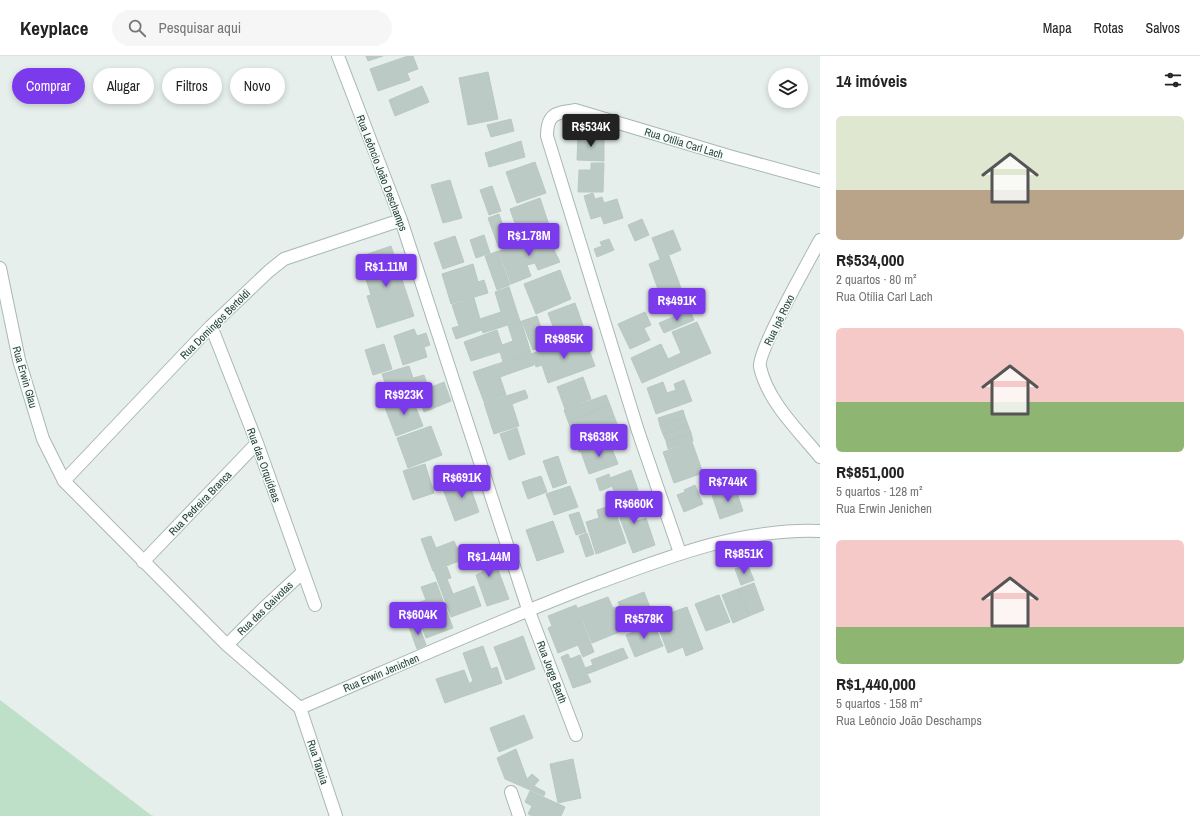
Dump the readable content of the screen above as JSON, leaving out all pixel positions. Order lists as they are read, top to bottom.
{
  "streets": {
    "street": [
      "Rua Otília Carl Lach",
      "Rua Leôncio João Deschamps",
      "Rua Ipê Roxo",
      "Rua Domingos Bertoldi",
      "Rua Erwin Glau",
      "Rua das Orquídeas",
      "Rua Pedreira Branca",
      "Rua das Gaivotas",
      "Rua Jorge Barth",
      "Rua Erwin Jenichen",
      "Rua Tapuia"
    ]
  },
  "crossings": [
    ["Rua Otília Carl Lach", "Rua Erwin Jenichen"],
    ["Rua Leôncio João Deschamps", "Rua Domingos Bertoldi"],
    ["Rua Leôncio João Deschamps", "Rua Jorge Barth"],
    ["Rua Leôncio João Deschamps", "Rua Erwin Jenichen"],
    ["Rua Domingos Bertoldi", "Rua Erwin Glau"],
    ["Rua Domingos Bertoldi", "Rua das Orquídeas"],
    ["Rua das Orquídeas", "Rua Pedreira Branca"],
    ["Rua das Orquídeas", "Rua das Gaivotas"],
    ["Rua Jorge Barth", "Rua Erwin Jenichen"],
    ["Rua Erwin Jenichen", "Rua Tapuia"]
  ],
  "page": {
    "header": "Keyplace",
    "search": "Pesquisar aqui",
    "nav": ["Mapa", "Rotas", "Salvos"],
    "heading": "14 imóveis",
    "chip": [
      "Comprar",
      "Alugar",
      "Filtros",
      "Novo"
    ],
    "list": [
      {
        "name": "R$534,000",
        "note": "2 quartos · 80 m² · Rua Otília Carl Lach"
      },
      {
        "name": "R$851,000",
        "note": "5 quartos · 128 m² · Rua Erwin Jenichen"
      },
      {
        "name": "R$1,440,000",
        "note": "5 quartos · 158 m² · Rua Leôncio João Deschamps"
      }
    ],
    "price": [
      "R$534K",
      "R$1.78M",
      "R$1.11M",
      "R$491K",
      "R$985K",
      "R$923K",
      "R$638K",
      "R$691K",
      "R$744K",
      "R$660K",
      "R$851K",
      "R$1.44M",
      "R$604K",
      "R$578K"
    ]
  }
}
